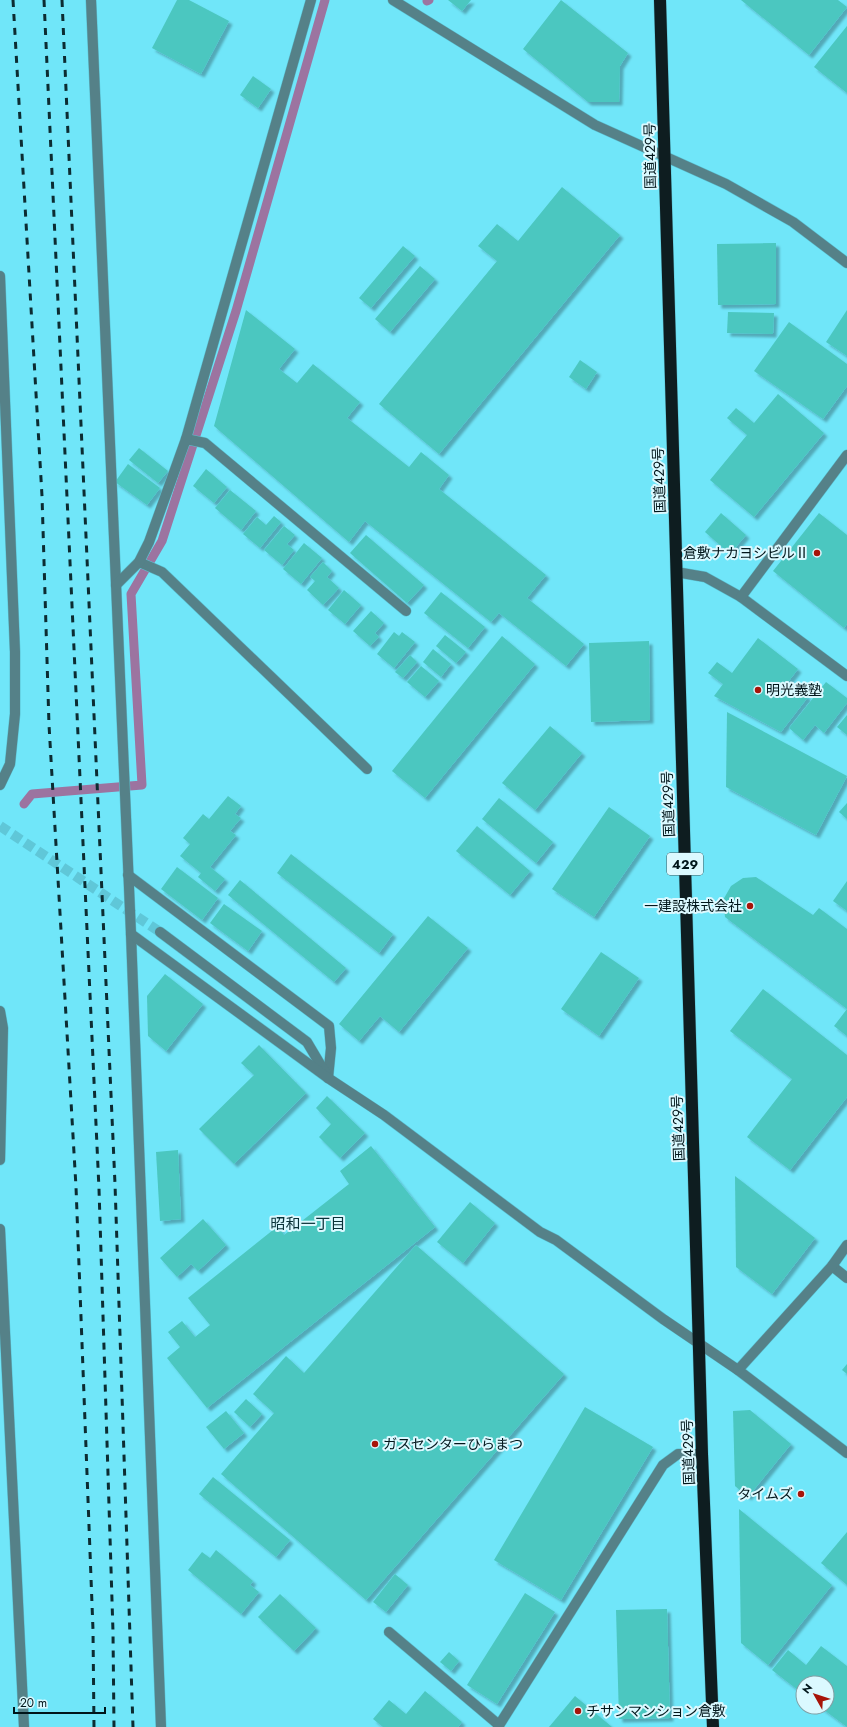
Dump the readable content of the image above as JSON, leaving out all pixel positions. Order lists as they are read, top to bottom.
{
  "streets": {
    "highway": ["国道429号", "429"]
  },
  "districts": ["昭和一丁目"],
  "places": [
    "倉敷ナカヨシビルⅡ",
    "明光義塾",
    "一建設株式会社",
    "ガスセンターひらまつ",
    "タイムズ",
    "チサンマンション倉敷"
  ],
  "scale_bar": "20 m",
  "north": "top left"
}
